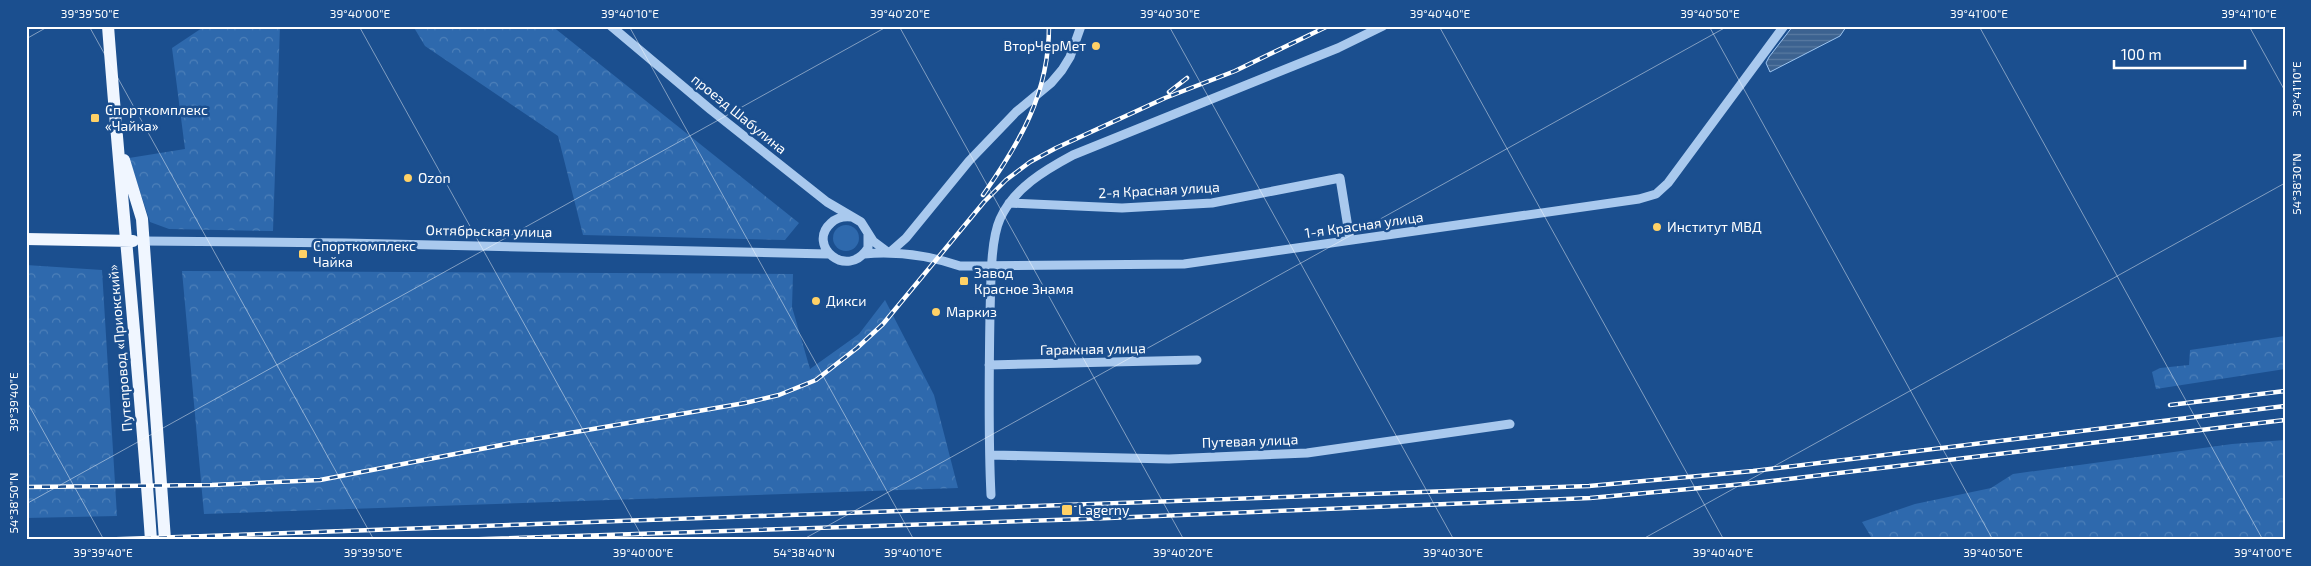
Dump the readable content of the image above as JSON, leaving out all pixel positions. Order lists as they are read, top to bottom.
{
  "streets": {
    "main road": ["Октябрьская улица", "Путепровод «Приокский»"],
    "street": [
      "проезд Шабулина",
      "2-я Красная улица",
      "1-я Красная улица",
      "Гаражная улица",
      "Путевая улица"
    ]
  },
  "crossings": [
    ["проезд Шабулина", "1-я Красная улица"],
    ["проезд Шабулина", "Октябрьская улица"],
    ["2-я Красная улица", "1-я Красная улица"],
    ["1-я Красная улица", "Октябрьская улица"],
    ["Октябрьская улица", "Путепровод «Приокский»"]
  ],
  "places": {
    "other": [
      "ВторЧерМет",
      "Ozon",
      "Институт МВД",
      "Дикси",
      "Маркиз"
    ],
    "transit": [
      "Спорткомплекс «Чайка»",
      "Спорткомплекс Чайка",
      "Завод Красное Знамя",
      "Lagerny"
    ]
  },
  "scale_bar": "100 m",
  "coordinates": [
    "39°39'50\"E",
    "39°40'00\"E",
    "39°40'10\"E",
    "39°40'20\"E",
    "39°40'30\"E",
    "39°40'40\"E",
    "39°40'50\"E",
    "39°41'00\"E",
    "39°41'10\"E",
    "54°38'30\"N",
    "39°39'40\"E",
    "54°38'50\"N",
    "54°38'40\"N"
  ]
}
